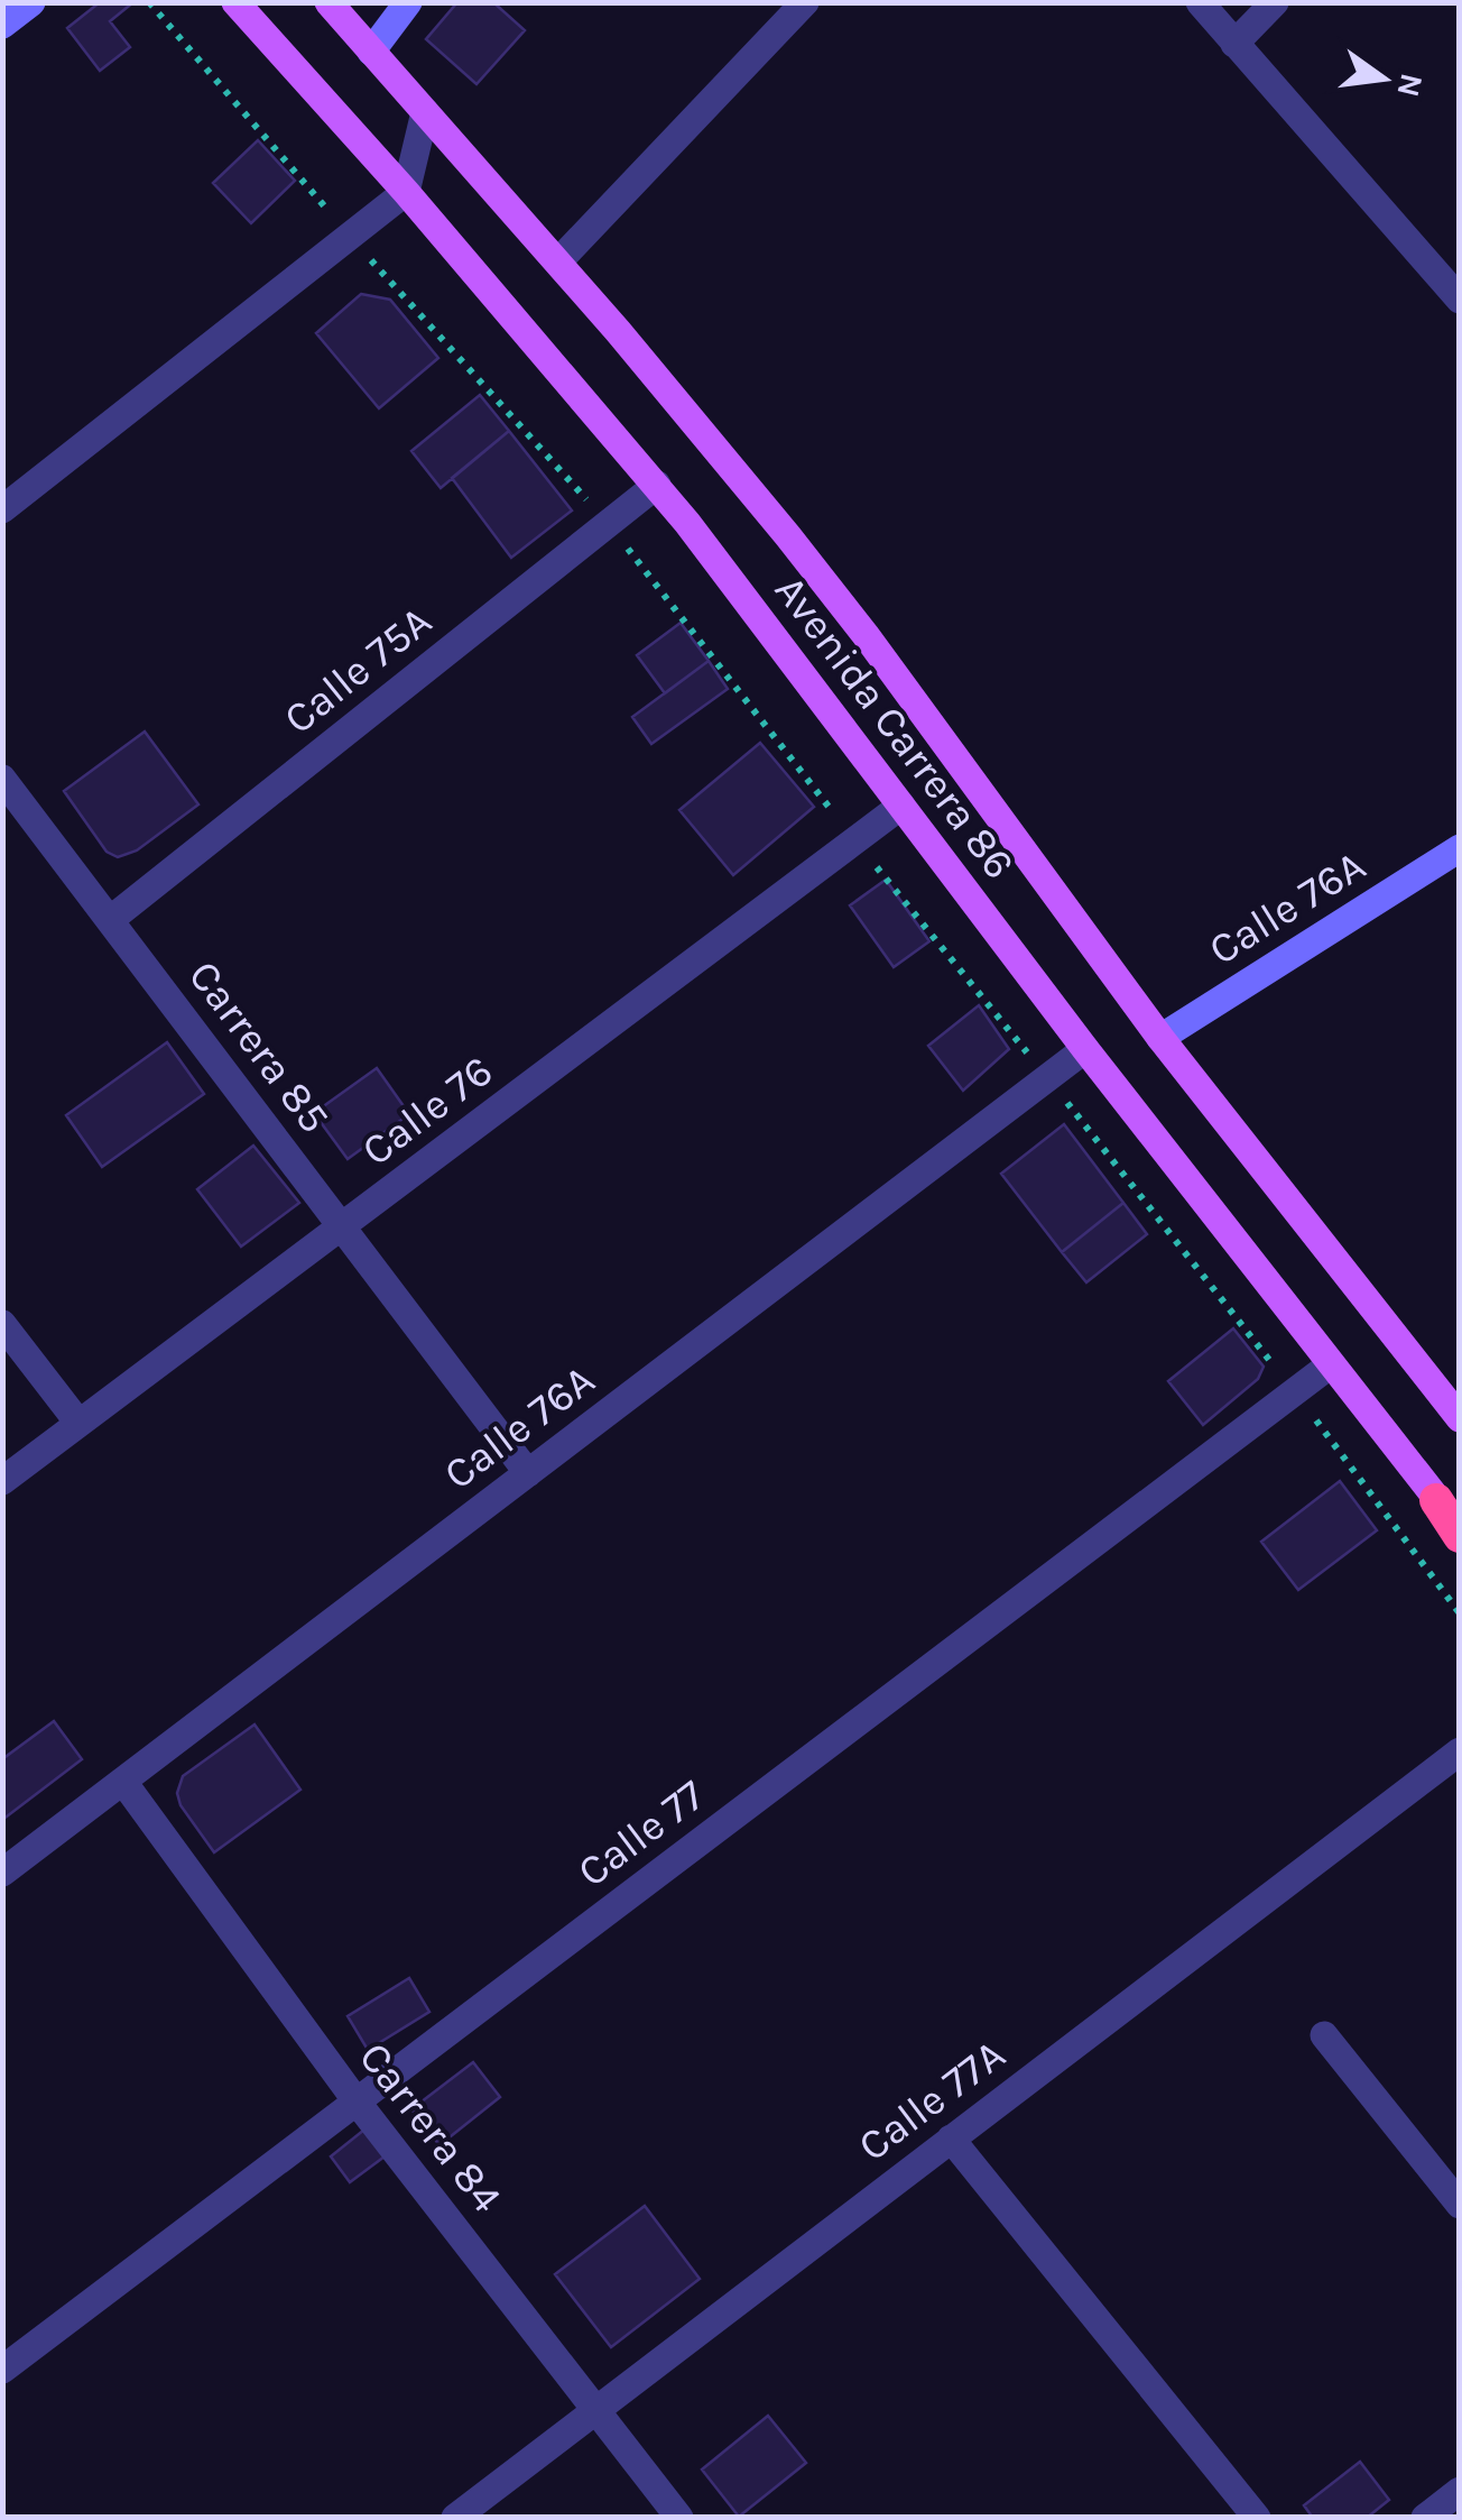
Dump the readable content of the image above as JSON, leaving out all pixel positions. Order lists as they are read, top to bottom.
{
  "streets": {
    "main road": ["Avenida Carrera 86"],
    "street": [
      "Calle 75A",
      "Calle 76A",
      "Carrera 85",
      "Calle 76",
      "Calle 77",
      "Calle 77A",
      "Carrera 84"
    ]
  },
  "crossings": [
    ["Calle 75A", "Avenida Carrera 86"],
    ["Calle 75A", "Carrera 85"],
    ["Avenida Carrera 86", "Calle 76A"],
    ["Avenida Carrera 86", "Calle 76"],
    ["Avenida Carrera 86", "Calle 77"],
    ["Calle 76A", "Carrera 85"],
    ["Calle 76A", "Carrera 84"],
    ["Carrera 85", "Calle 76"],
    ["Calle 77", "Carrera 84"],
    ["Calle 77A", "Carrera 84"]
  ],
  "north": "right"
}
